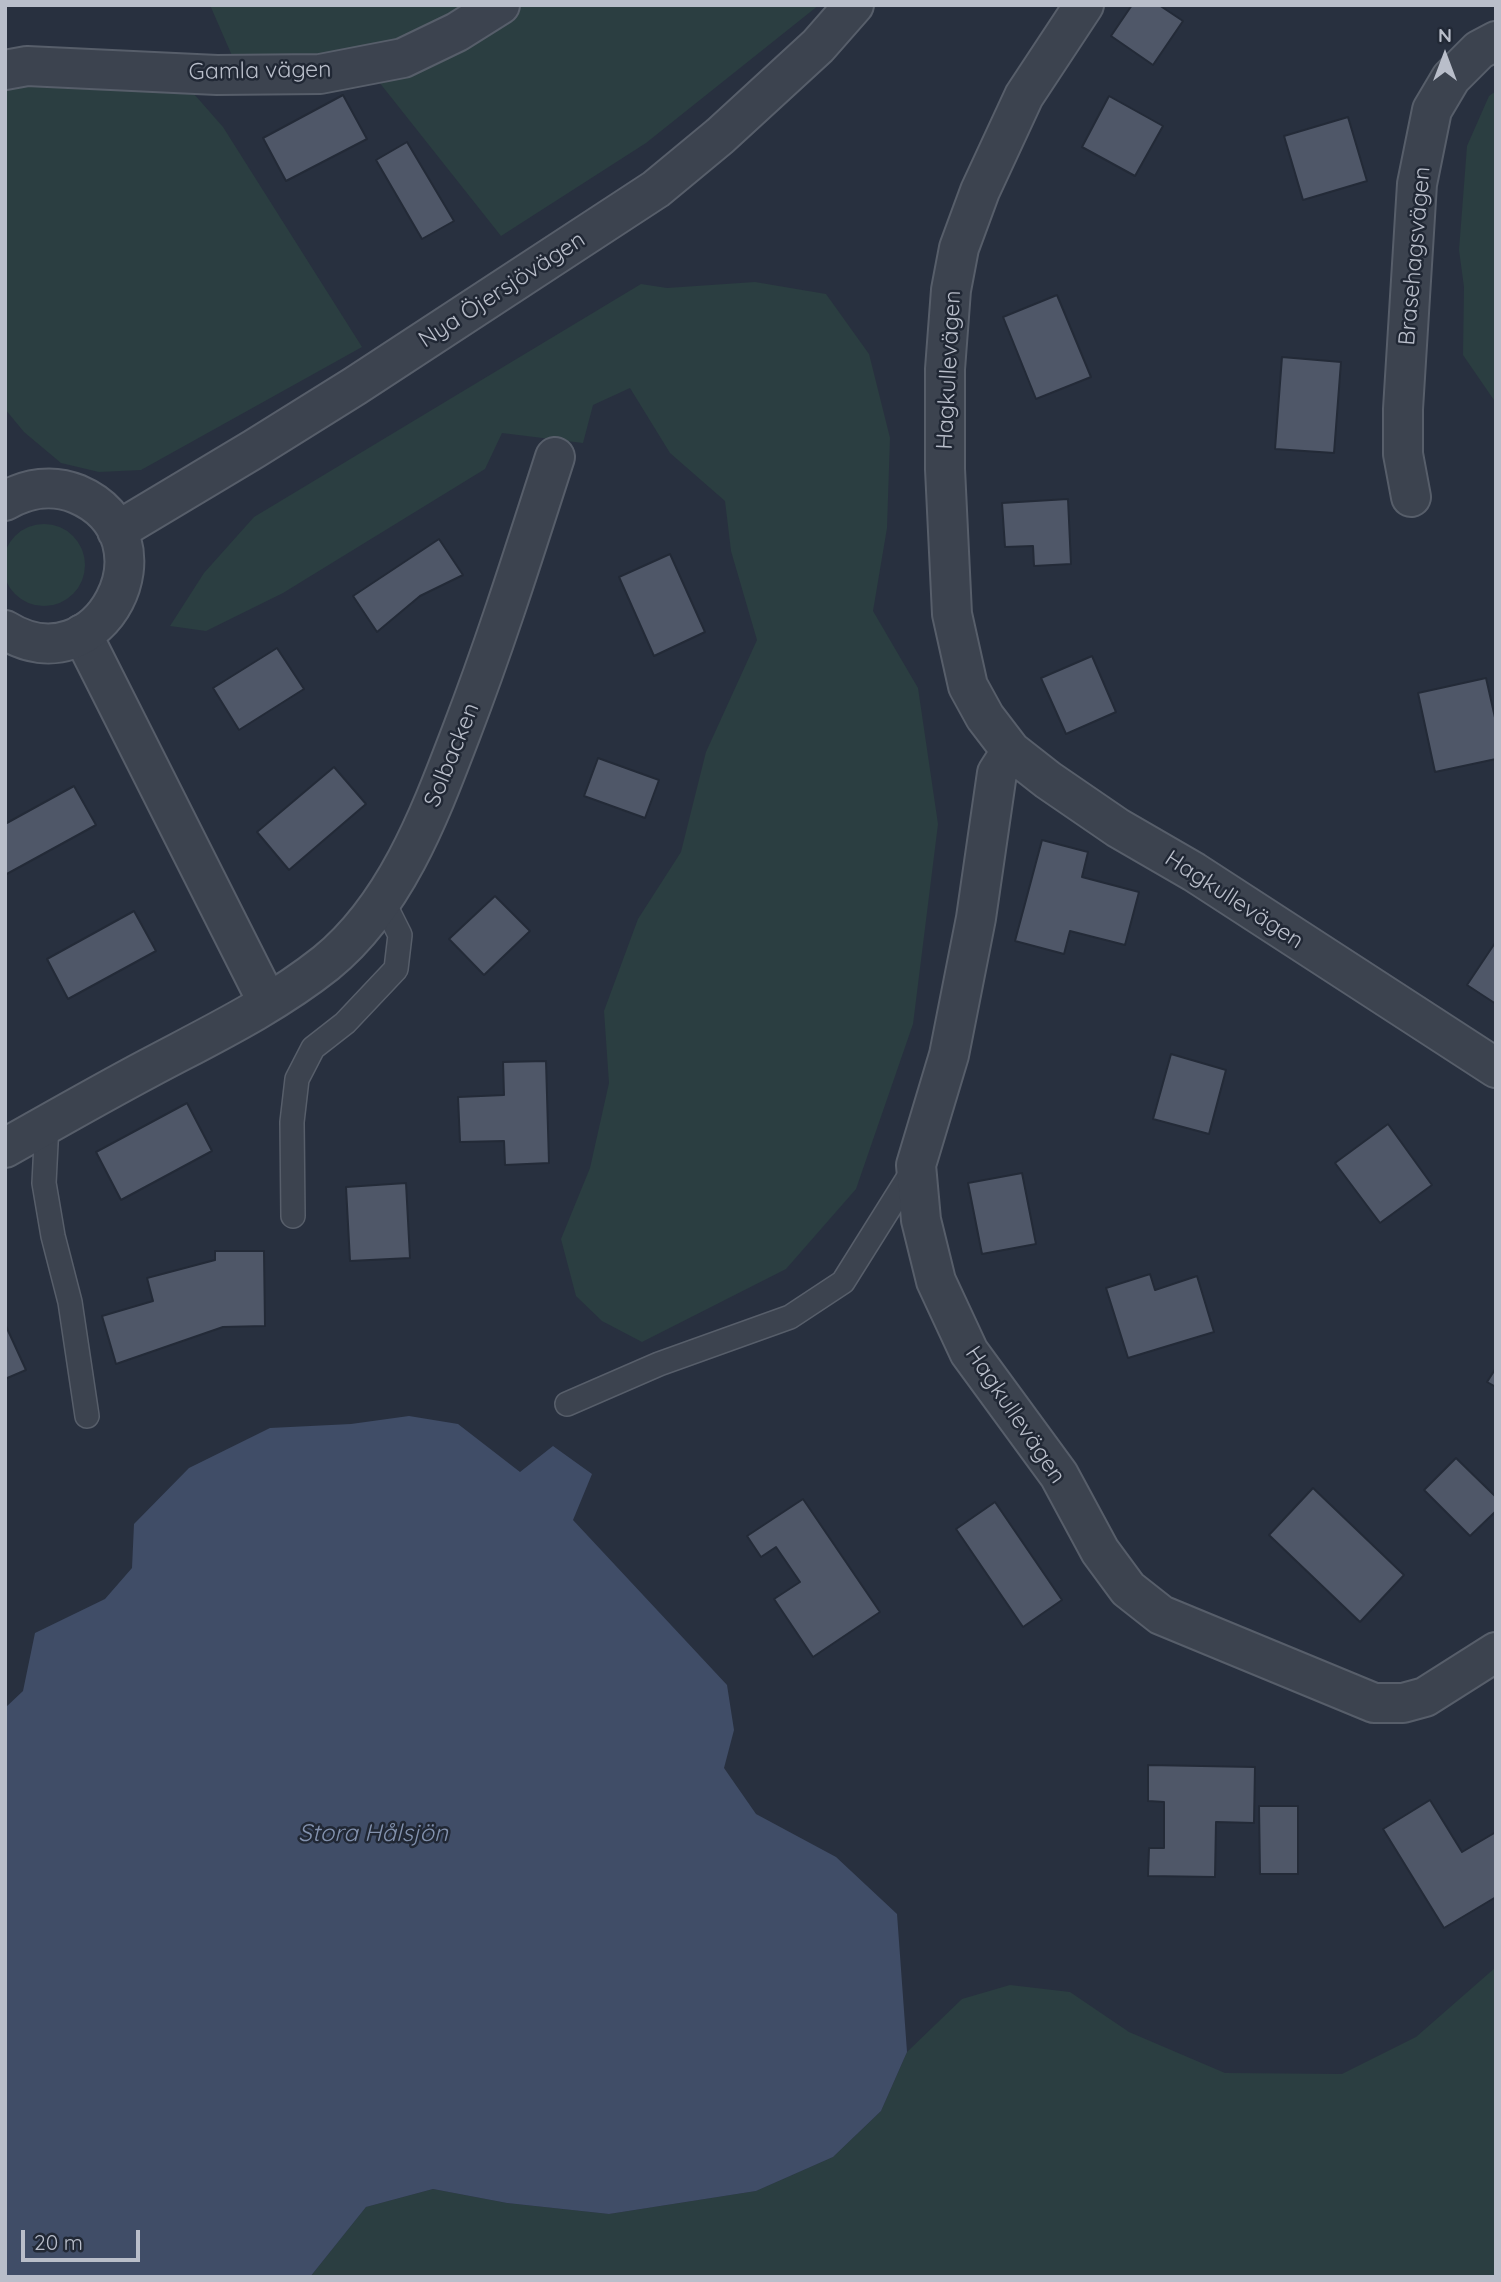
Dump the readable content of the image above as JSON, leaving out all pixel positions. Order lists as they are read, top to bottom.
{
  "streets": {
    "street": [
      "Gamla vägen",
      "Brasehagsvägen",
      "Nya Öjersjövägen",
      "Hagkullevägen",
      "Solbacken"
    ]
  },
  "water": ["Stora Hålsjön"],
  "scale_bar": "20 m",
  "north": "top"
}
